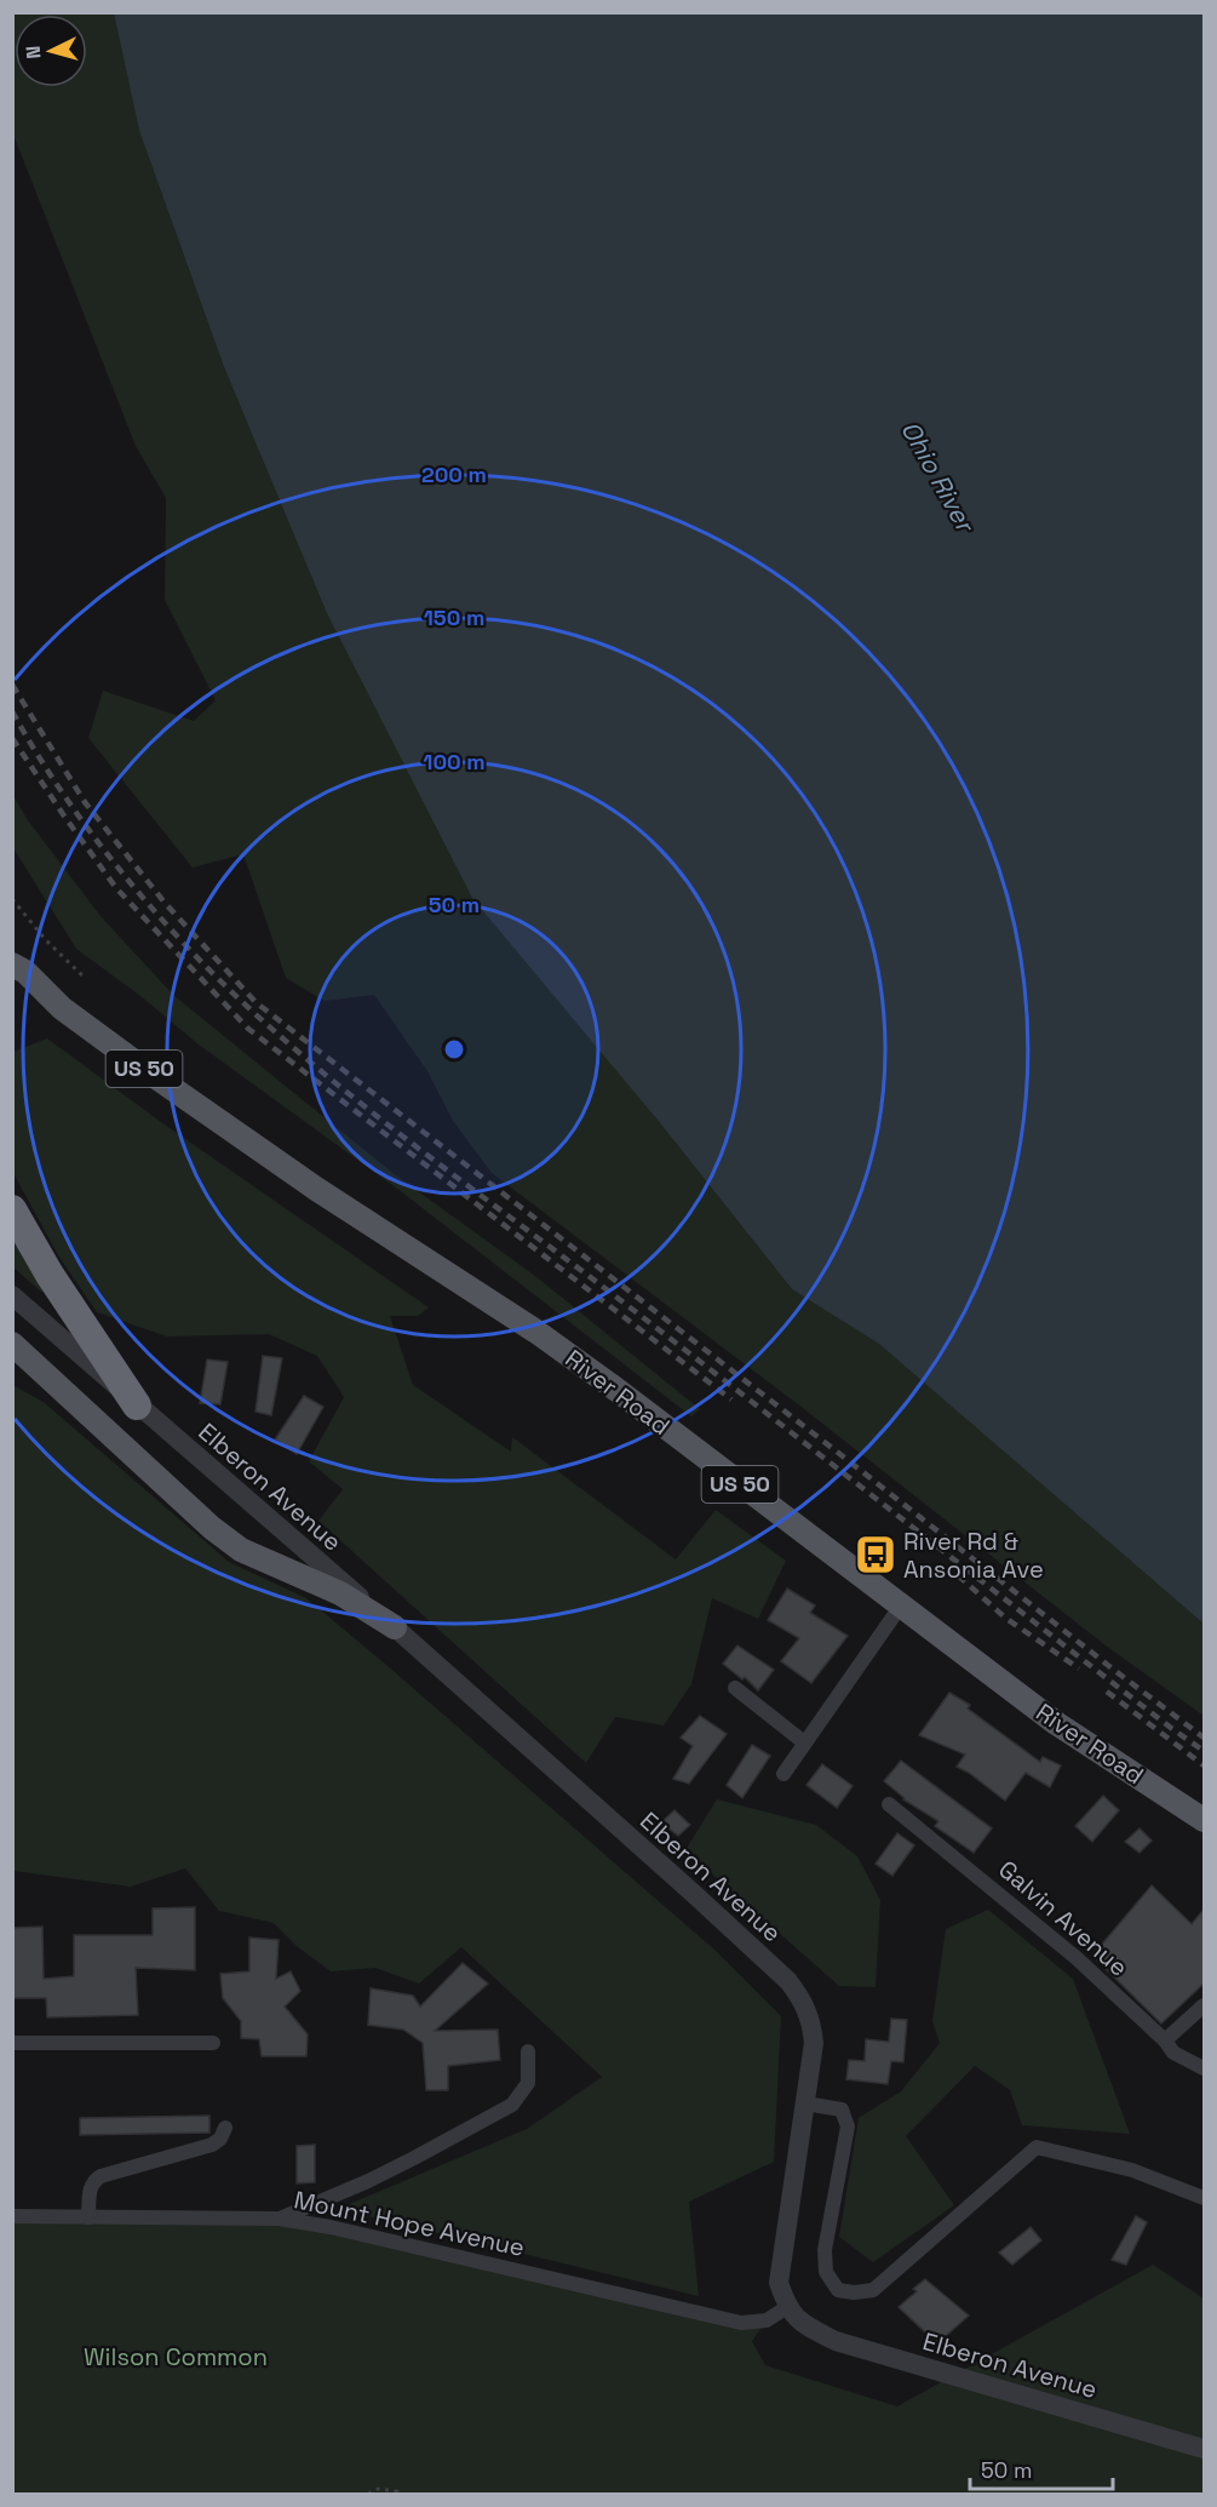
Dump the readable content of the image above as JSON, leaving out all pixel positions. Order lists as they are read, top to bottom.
{
  "streets": {
    "main road": ["US 50", "River Road"],
    "street": ["Elberon Avenue", "Galvin Avenue", "Mount Hope Avenue"]
  },
  "crossings": [
    ["Elberon Avenue", "Mount Hope Avenue"]
  ],
  "water": ["Ohio River"],
  "parks": ["Wilson Common"],
  "places": {
    "bus stop": ["River Rd & Ansonia Ave"]
  },
  "scale_bar": "50 m",
  "north": "left",
  "rings": [
    "200 m",
    "150 m",
    "100 m",
    "50 m"
  ]
}
